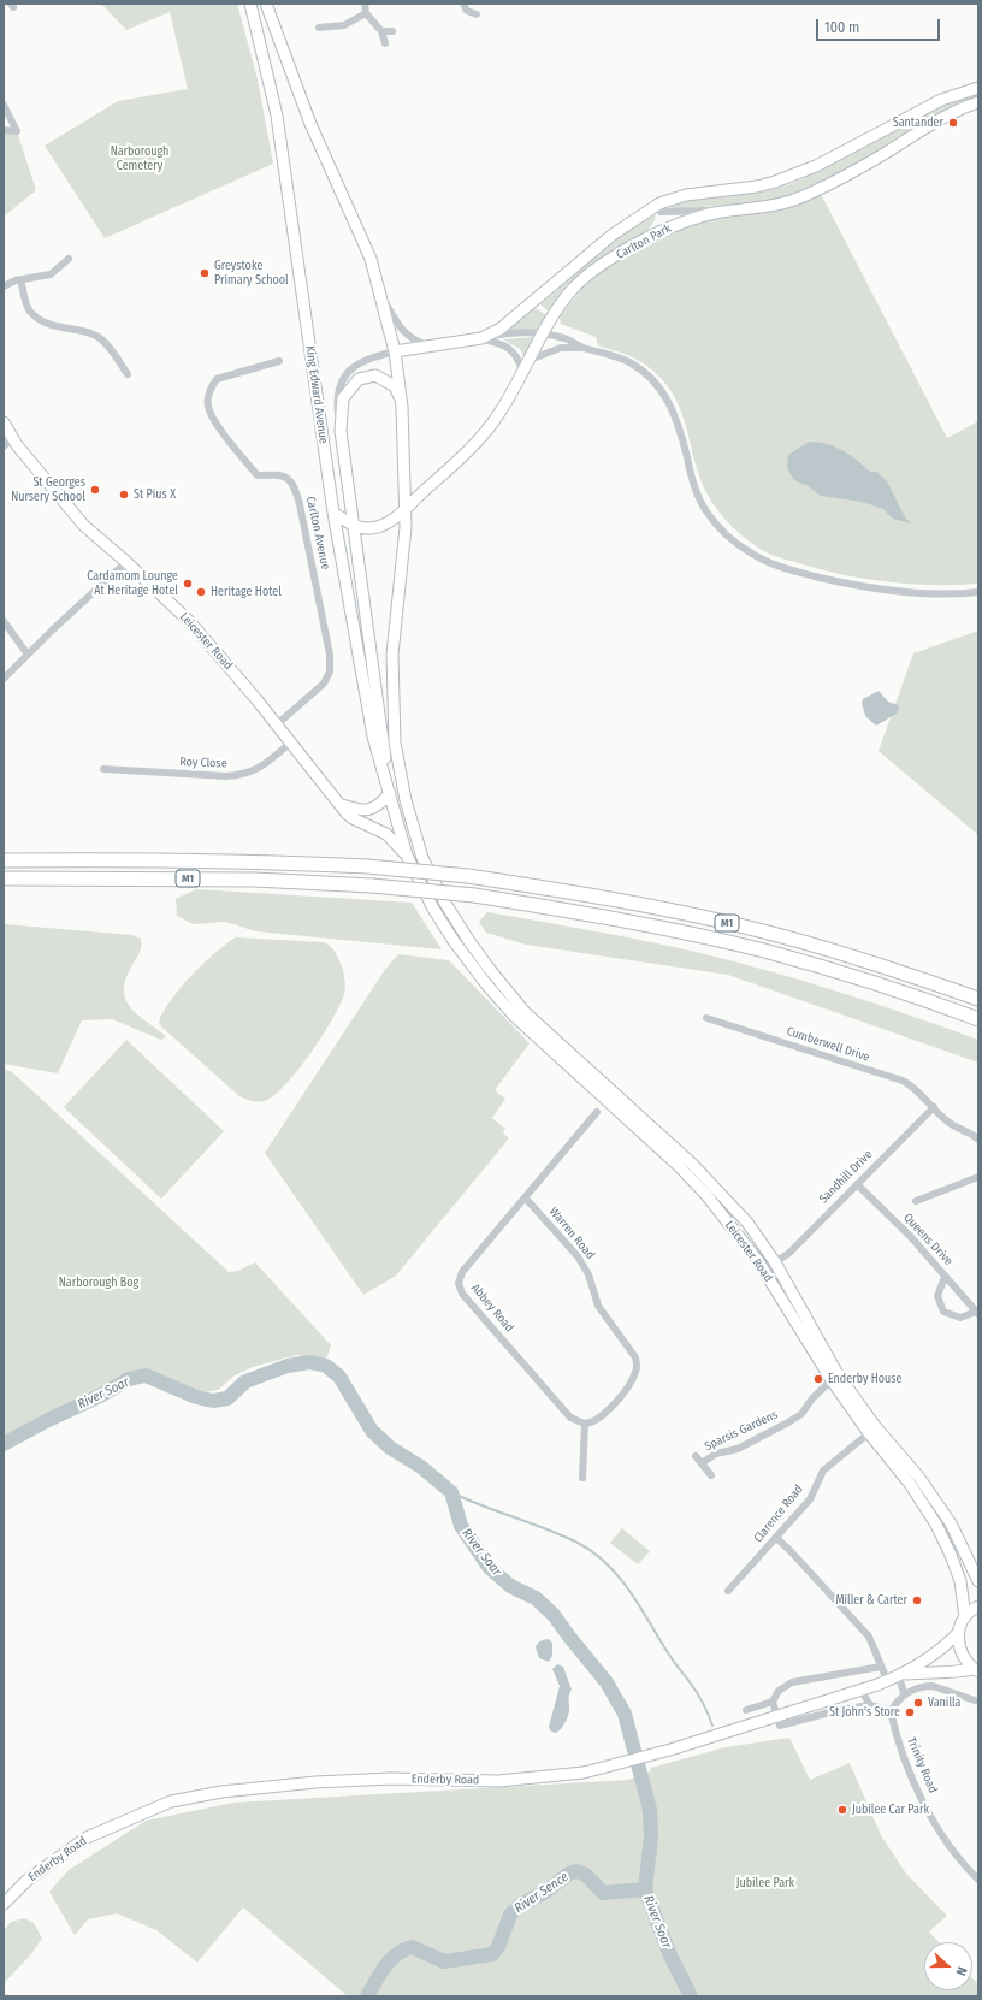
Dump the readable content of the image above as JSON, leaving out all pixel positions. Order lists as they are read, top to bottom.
{
  "streets": {
    "highway": ["M1"],
    "main road": [
      "Carlton Park",
      "King Edward Avenue",
      "Leicester Road",
      "Enderby Road"
    ],
    "street": [
      "Carlton Avenue",
      "Roy Close",
      "Cumberwell Drive",
      "Sandhill Drive",
      "Warren Road",
      "Queens Drive",
      "Abbey Road",
      "Sparsis Gardens",
      "Clarence Road",
      "Trinity Road"
    ]
  },
  "crossings": [
    ["Carlton Park", "King Edward Avenue"],
    ["King Edward Avenue", "Leicester Road"],
    ["Carlton Avenue", "Leicester Road"],
    ["Leicester Road", "Roy Close"],
    ["Leicester Road", "Sandhill Drive"],
    ["Leicester Road", "Sparsis Gardens"],
    ["Leicester Road", "Clarence Road"],
    ["Cumberwell Drive", "Sandhill Drive"],
    ["Sandhill Drive", "Queens Drive"],
    ["Warren Road", "Abbey Road"]
  ],
  "water": ["River Soar", "River Sence"],
  "parks": ["Narborough Cemetery", "Narborough Bog", "Jubilee Park"],
  "places": [
    "Santander",
    "Greystoke Primary School",
    "St Georges Nursery School",
    "St Pius X",
    "Cardamom Lounge At Heritage Hotel",
    "Heritage Hotel",
    "Enderby House",
    "Miller & Carter",
    "Vanilla",
    "St John's Store",
    "Jubilee Car Park"
  ],
  "scale_bar": "100 m",
  "north": "right"
}
